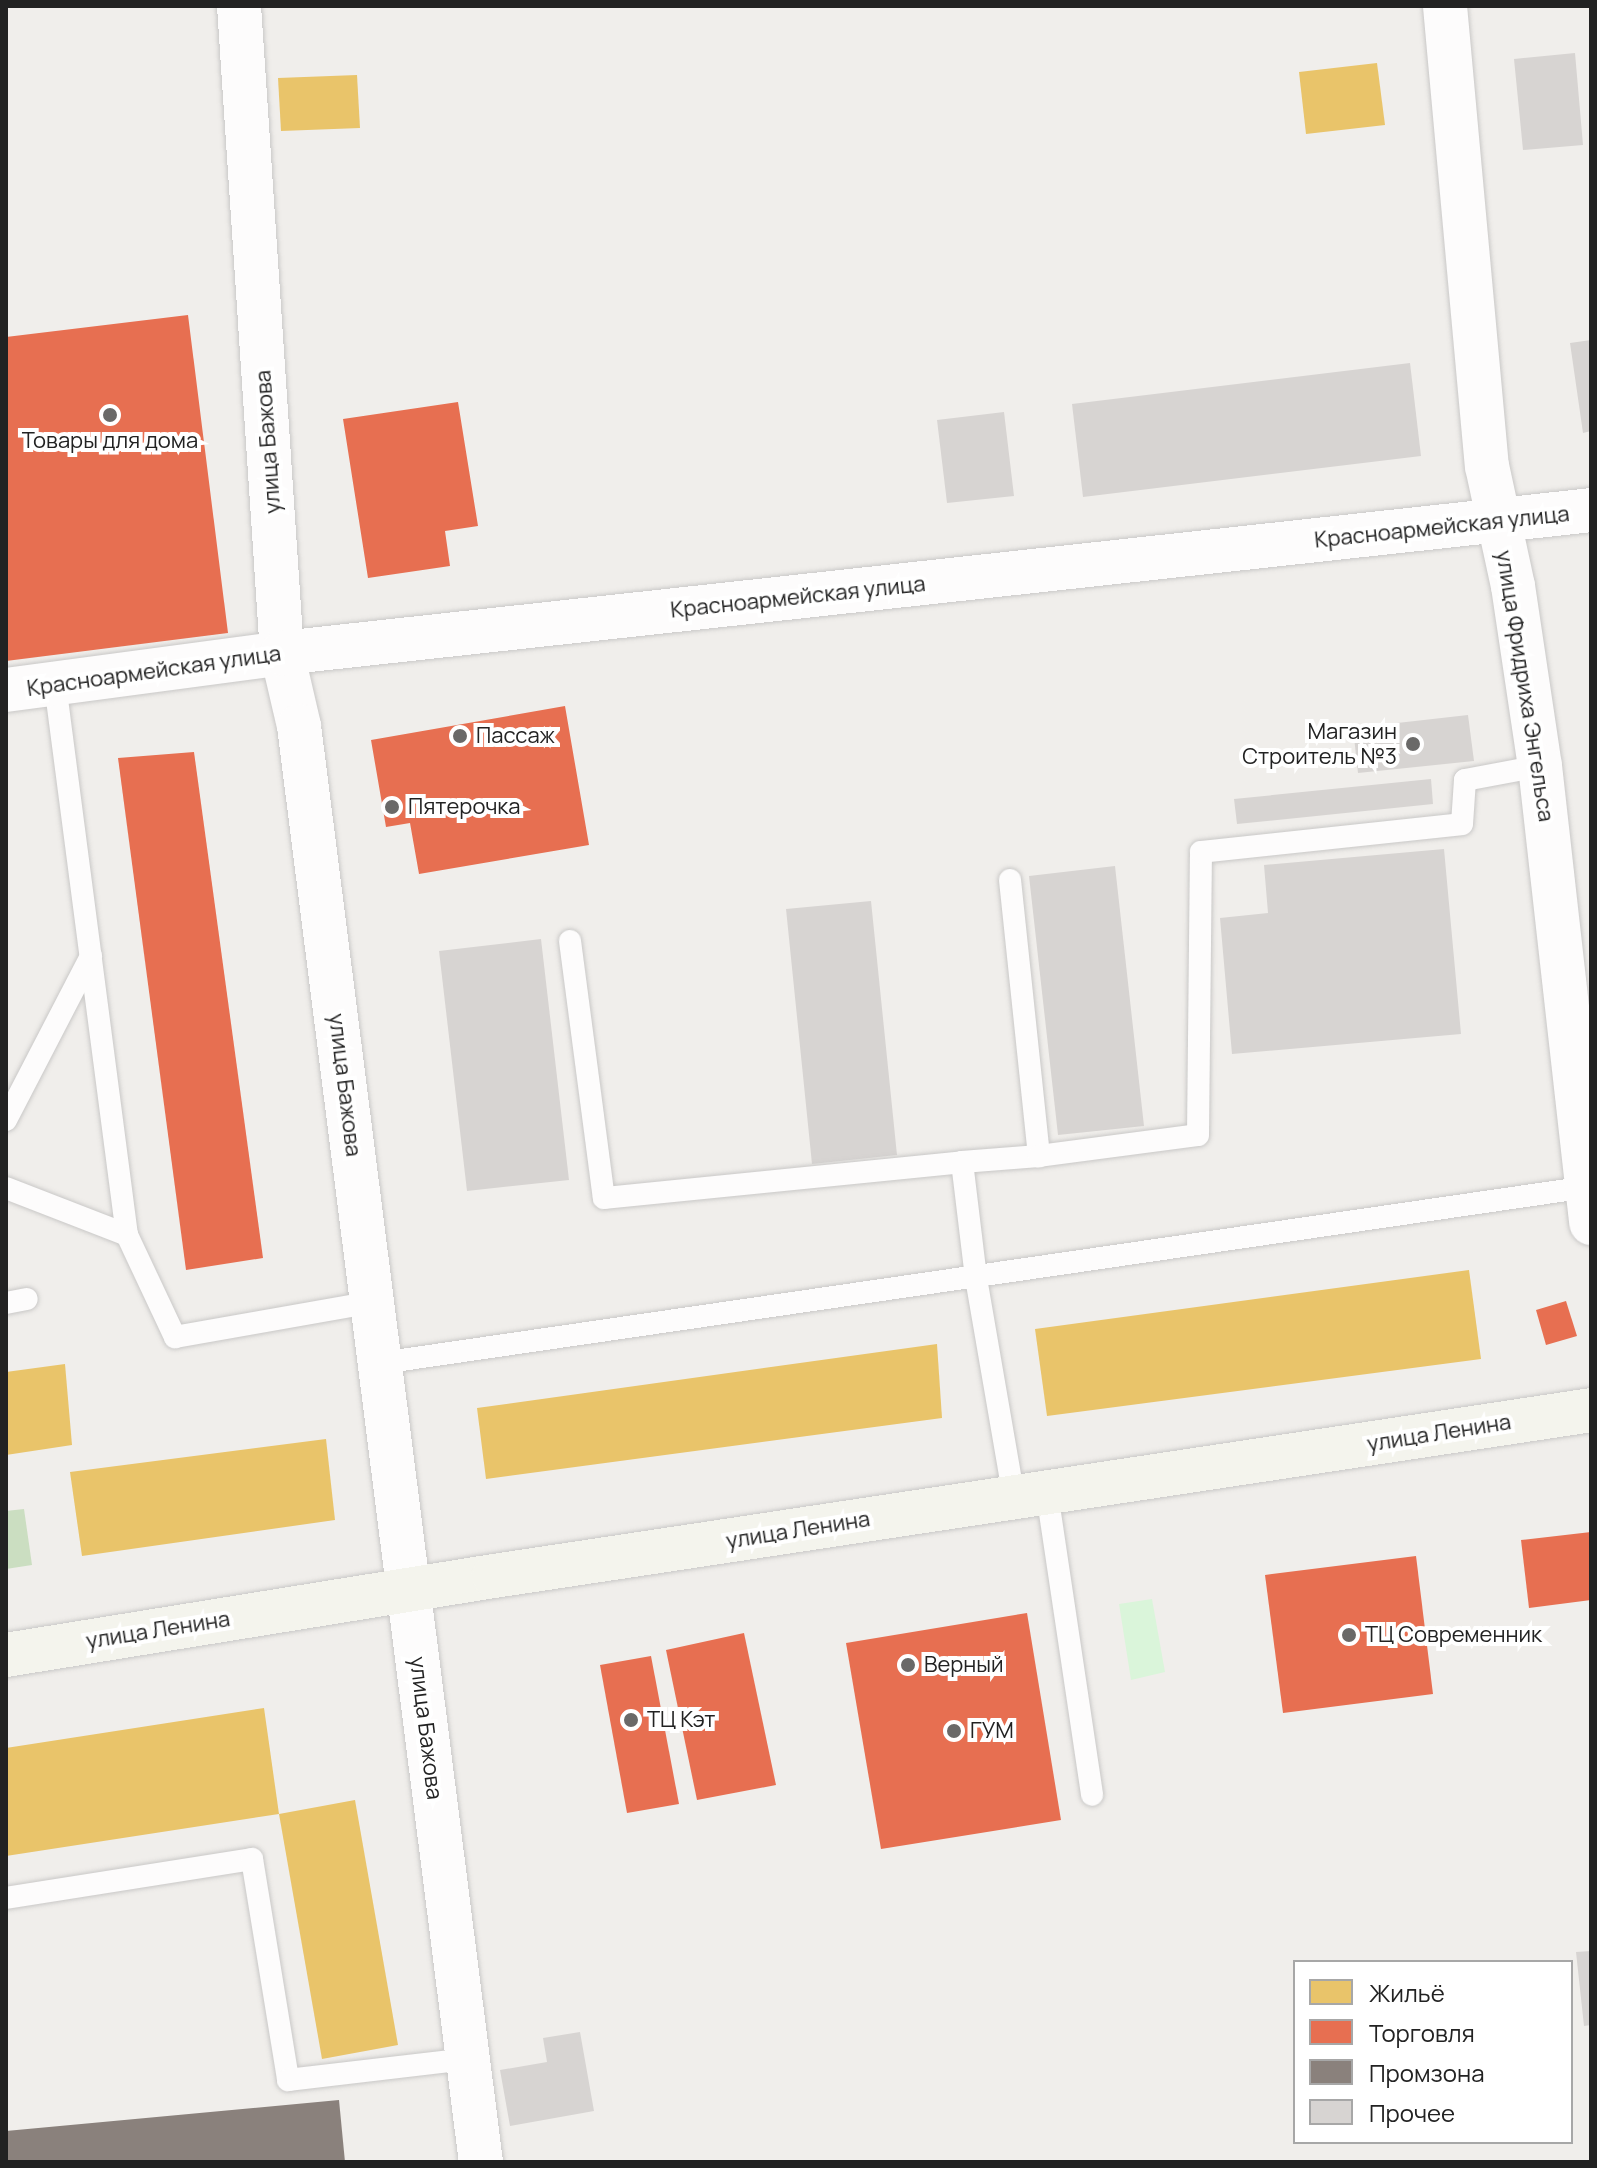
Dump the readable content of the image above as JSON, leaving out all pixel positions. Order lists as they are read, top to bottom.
{
  "streets": {
    "street": [
      "улица Бажова",
      "Красноармейская улица",
      "улица Фридриха Энгельса",
      "улица Ленина"
    ]
  },
  "crossings": [
    ["улица Бажова", "Красноармейская улица"],
    ["улица Бажова", "улица Ленина"],
    ["Красноармейская улица", "улица Фридриха Энгельса"]
  ],
  "places": [
    "Товары для дома",
    "Пассаж",
    "Магазин Строитель №3",
    "Пятерочка",
    "ТЦ Современник",
    "Верный",
    "ТЦ Кэт",
    "ГУМ"
  ],
  "legend": [
    "Жильё",
    "Торговля",
    "Промзона",
    "Прочее"
  ]
}
